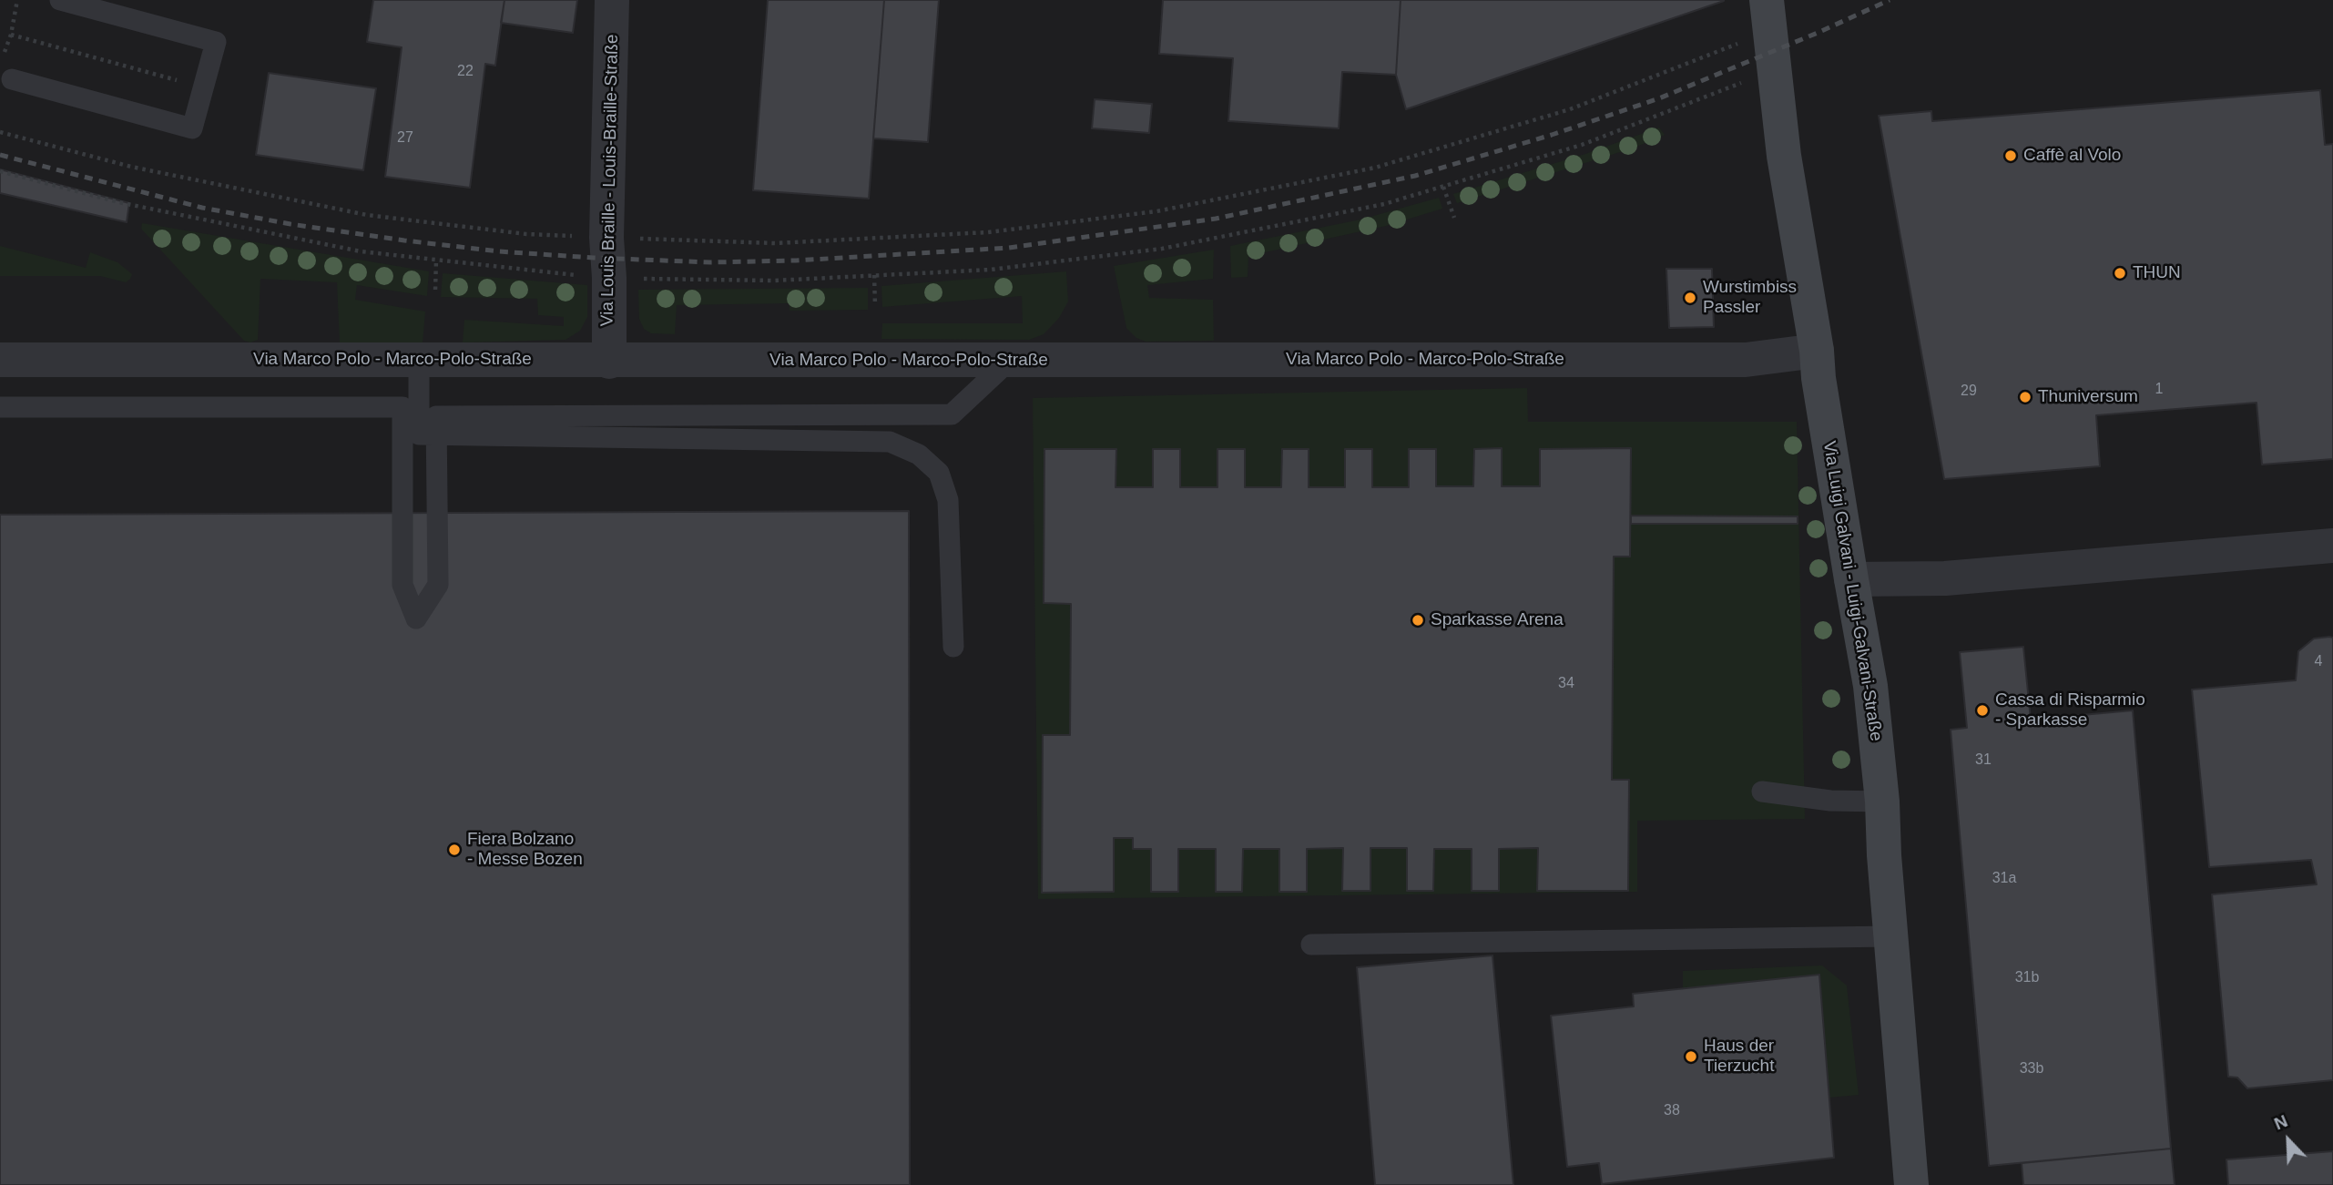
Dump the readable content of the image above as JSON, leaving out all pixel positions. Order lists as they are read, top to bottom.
{
  "streets": {
    "main road": ["Via Luigi Galvani - Luigi-Galvani-Straße"],
    "street": ["Via Louis Braille - Louis-Braille-Straße", "Via Marco Polo - Marco-Polo-Straße"]
  },
  "crossings": [
    ["Via Louis Braille - Louis-Braille-Straße", "Via Marco Polo - Marco-Polo-Straße"],
    ["Via Marco Polo - Marco-Polo-Straße", "Via Luigi Galvani - Luigi-Galvani-Straße"]
  ],
  "places": [
    "Caffè al Volo",
    "THUN",
    "Wurstimbiss Passler",
    "Thuniversum",
    "Sparkasse Arena",
    "Cassa di Risparmio - Sparkasse",
    "Fiera Bolzano - Messe Bozen",
    "Haus der Tierzucht"
  ],
  "house_numbers": [
    "22",
    "27",
    "1",
    "29",
    "4",
    "34",
    "31",
    "31a",
    "31b",
    "33b",
    "38"
  ],
  "north": "top left"
}
